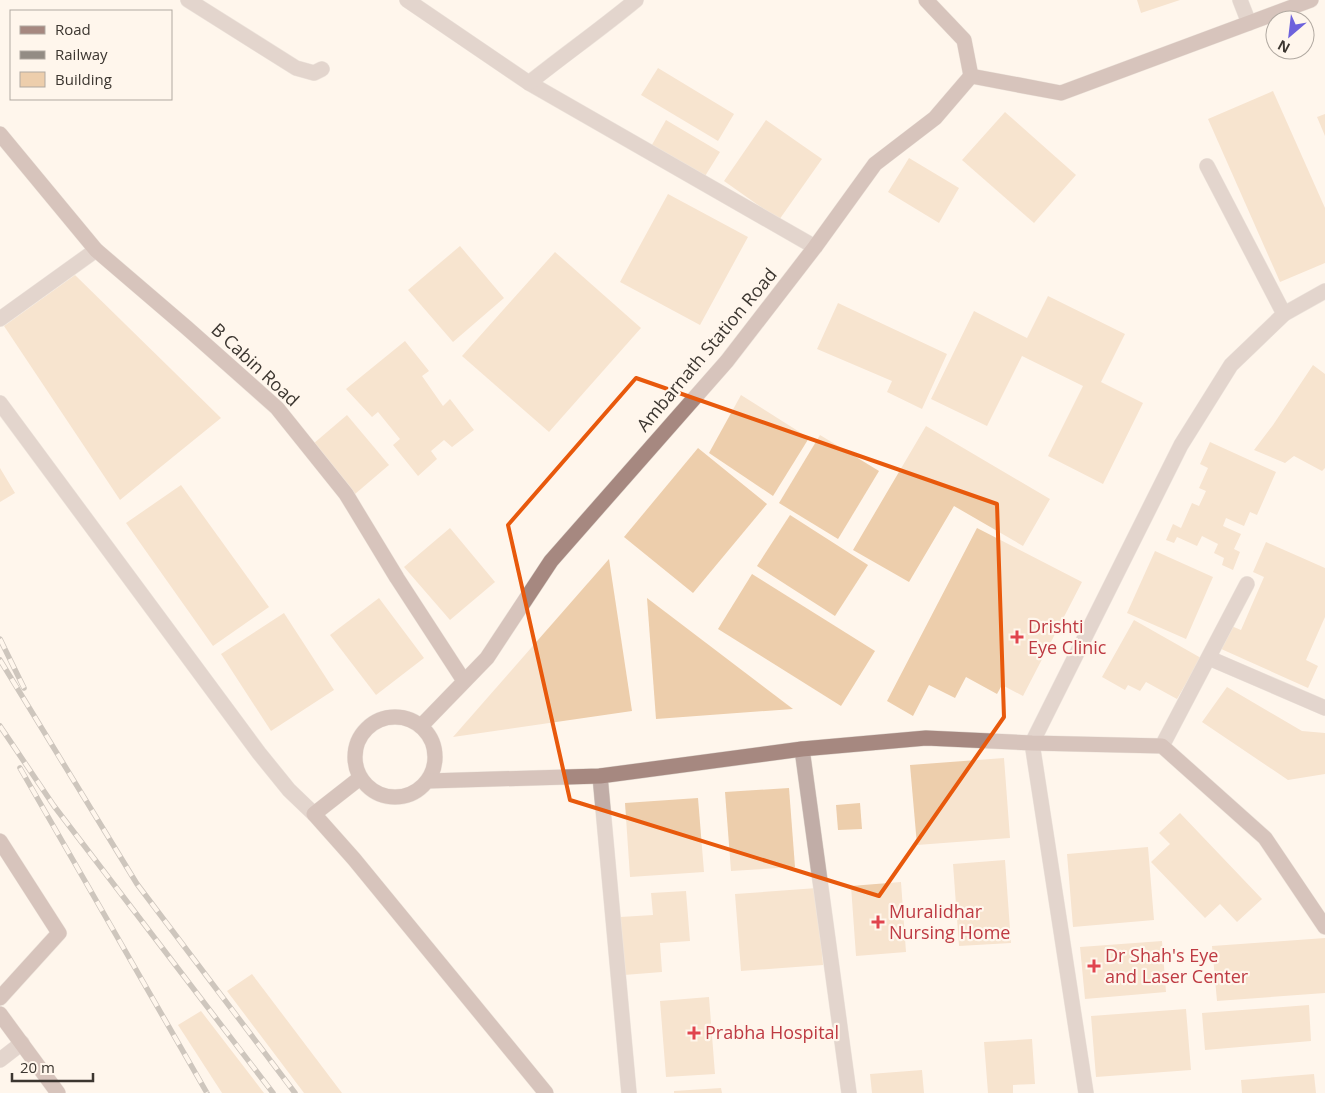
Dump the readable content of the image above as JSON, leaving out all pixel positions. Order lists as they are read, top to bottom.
{
  "streets": {
    "street": ["Ambarnath Station Road", "B Cabin Road"]
  },
  "crossings": [
    ["Ambarnath Station Road", "B Cabin Road"]
  ],
  "places": {
    "health": [
      "Drishti Eye Clinic",
      "Muralidhar Nursing Home",
      "Dr Shah's Eye and Laser Center",
      "Prabha Hospital"
    ]
  },
  "legend": ["Road", "Railway", "Building"],
  "scale_bar": "20 m",
  "north": "bottom left"
}
